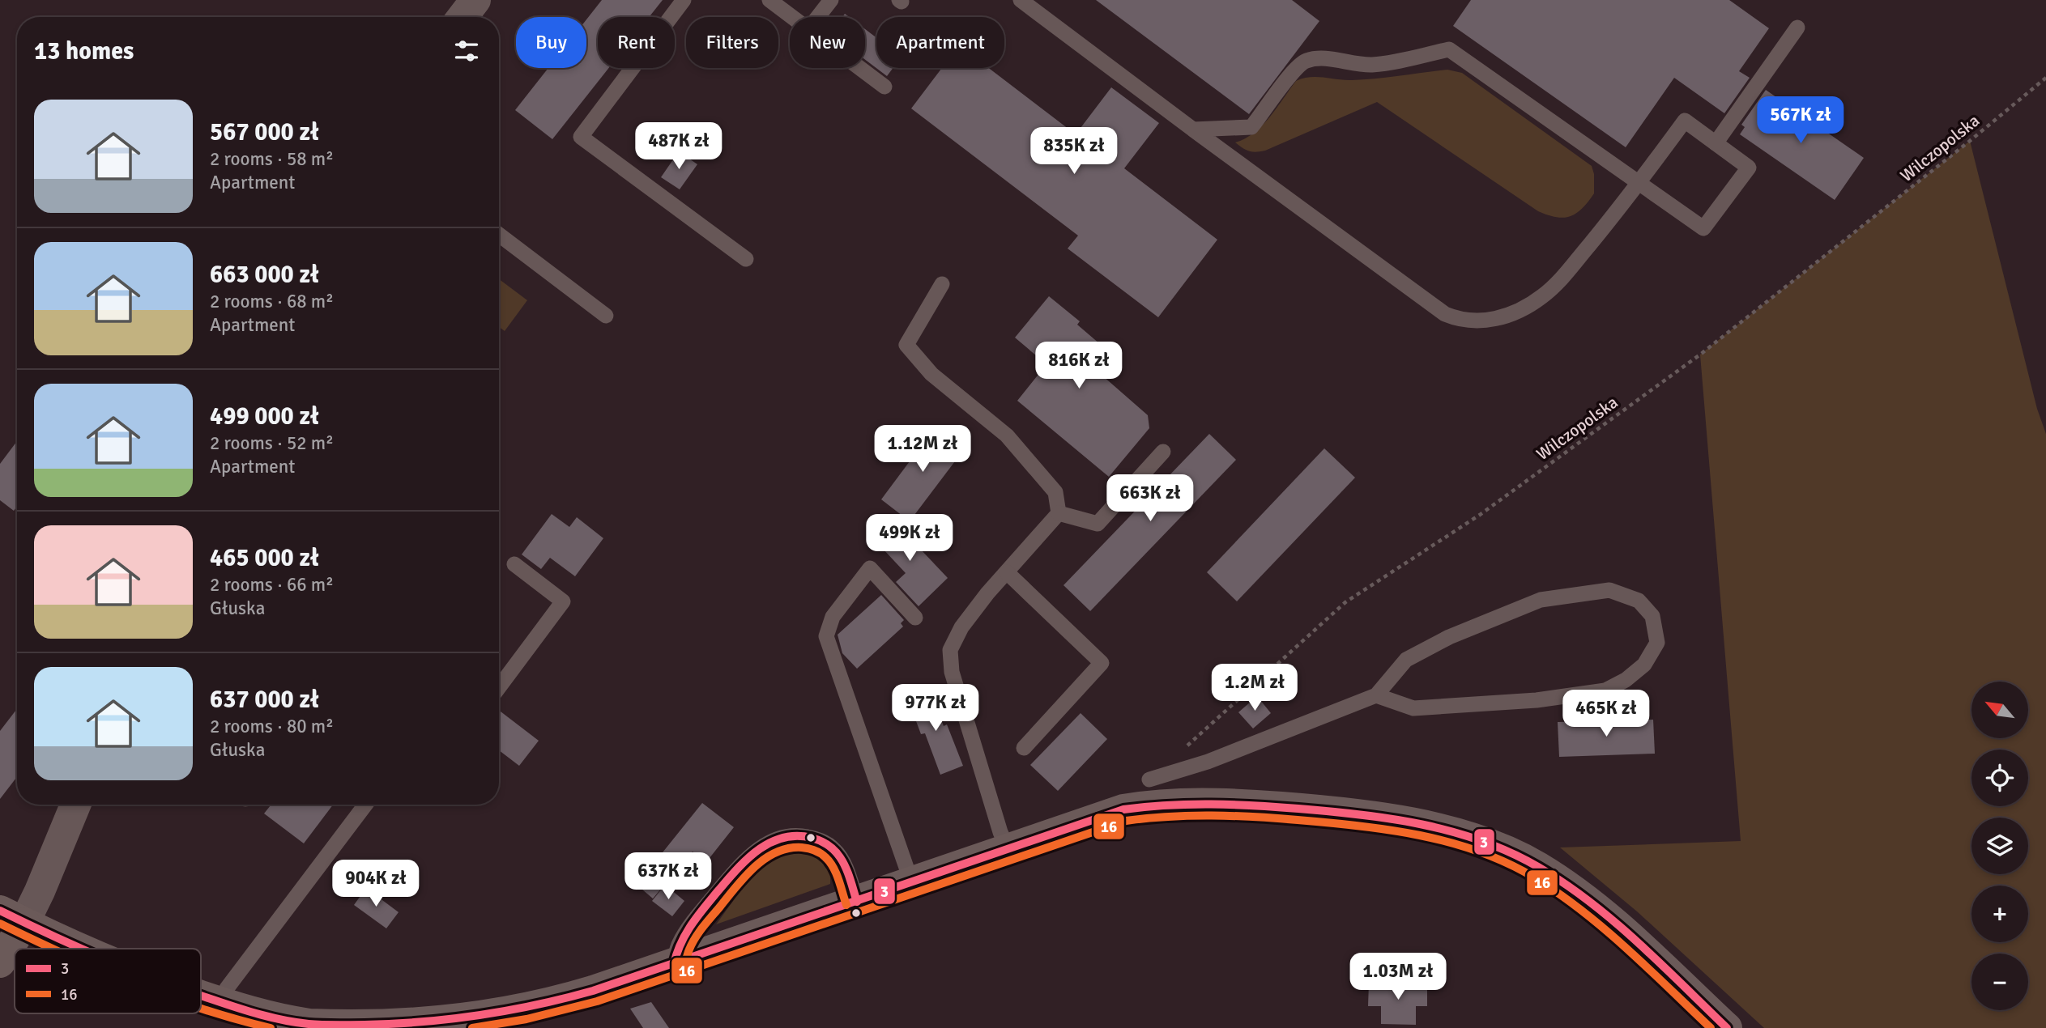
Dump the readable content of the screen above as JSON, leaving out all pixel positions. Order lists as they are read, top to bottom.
{
  "streets": {
    "path": ["Wilczopolska"]
  },
  "lines": ["transit line 3", "transit line 16"],
  "legend": ["3", "16"],
  "north": "top left",
  "page": {
    "chip": [
      "Buy",
      "Rent",
      "Filters",
      "New",
      "Apartment"
    ],
    "heading": "13 homes",
    "list": [
      {
        "name": "567 000 zł",
        "note": "2 rooms · 58 m² · Apartment"
      },
      {
        "name": "663 000 zł",
        "note": "2 rooms · 68 m² · Apartment"
      },
      {
        "name": "499 000 zł",
        "note": "2 rooms · 52 m² · Apartment"
      },
      {
        "name": "465 000 zł",
        "note": "2 rooms · 66 m² · Głuska"
      },
      {
        "name": "637 000 zł",
        "note": "2 rooms · 80 m² · Głuska"
      }
    ],
    "price": [
      "567K zł",
      "487K zł",
      "835K zł",
      "816K zł",
      "1.12M zł",
      "663K zł",
      "499K zł",
      "1.2M zł",
      "977K zł",
      "465K zł",
      "637K zł",
      "904K zł",
      "1.03M zł"
    ],
    "map_buttons": ["+", "−"]
  }
}
